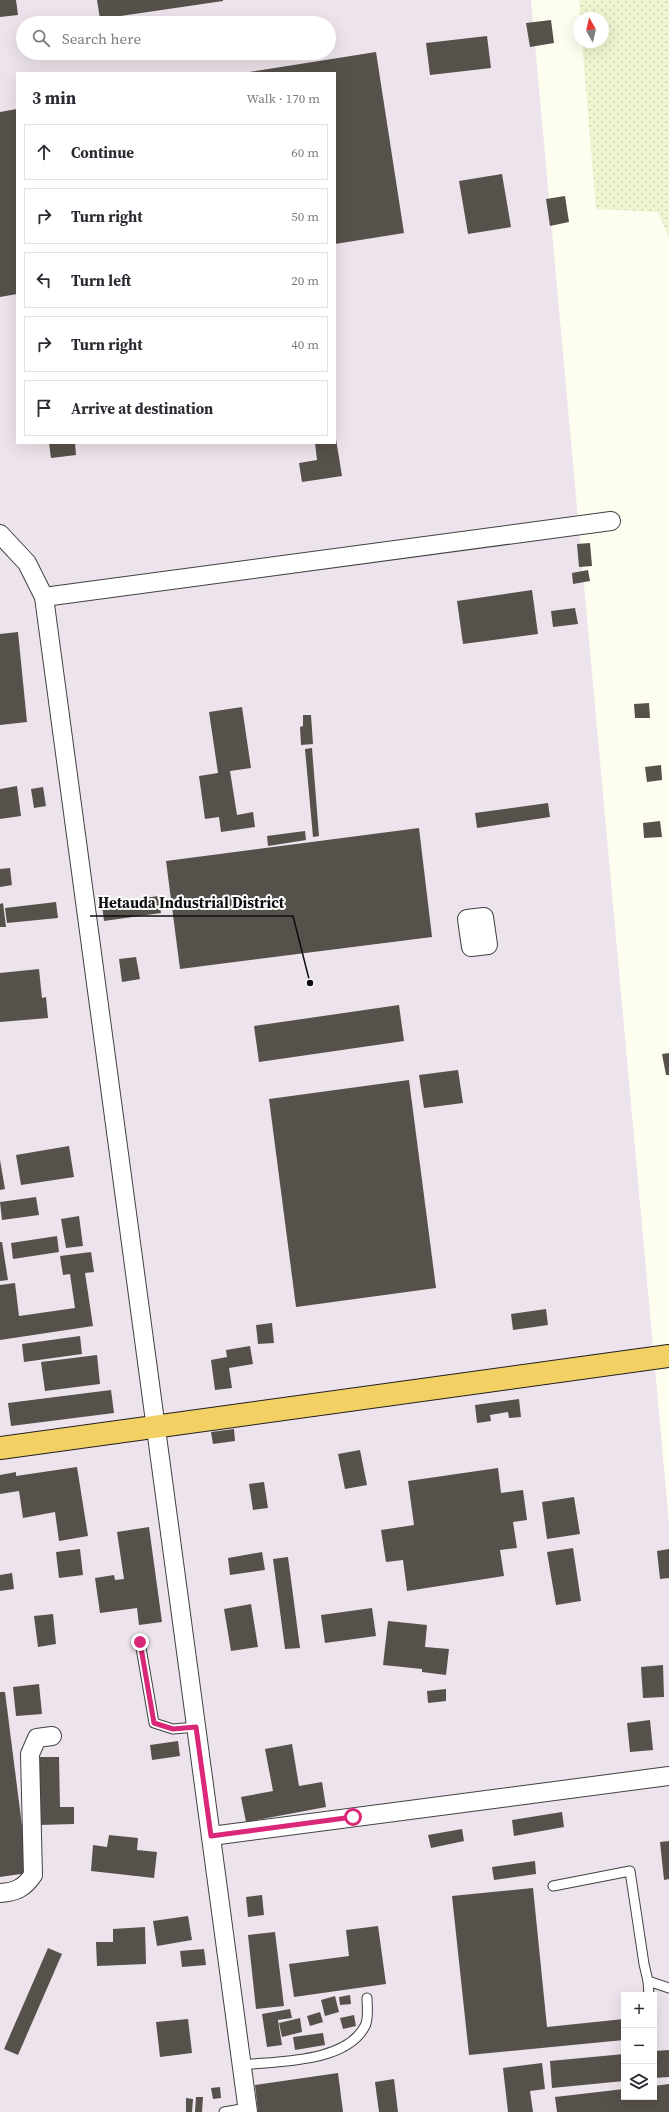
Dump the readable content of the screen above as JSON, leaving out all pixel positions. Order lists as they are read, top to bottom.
{
  "places": ["Hetauda Industrial District"],
  "north": "top",
  "page": {
    "search": "Search here",
    "heading": ["3 min", "Walk · 170 m"],
    "list": [
      ["Continue", "60 m"],
      ["Turn right", "50 m"],
      ["Turn left", "20 m"],
      ["Turn right", "40 m"],
      "Arrive at destination"
    ],
    "map_buttons": ["+", "−"]
  }
}
